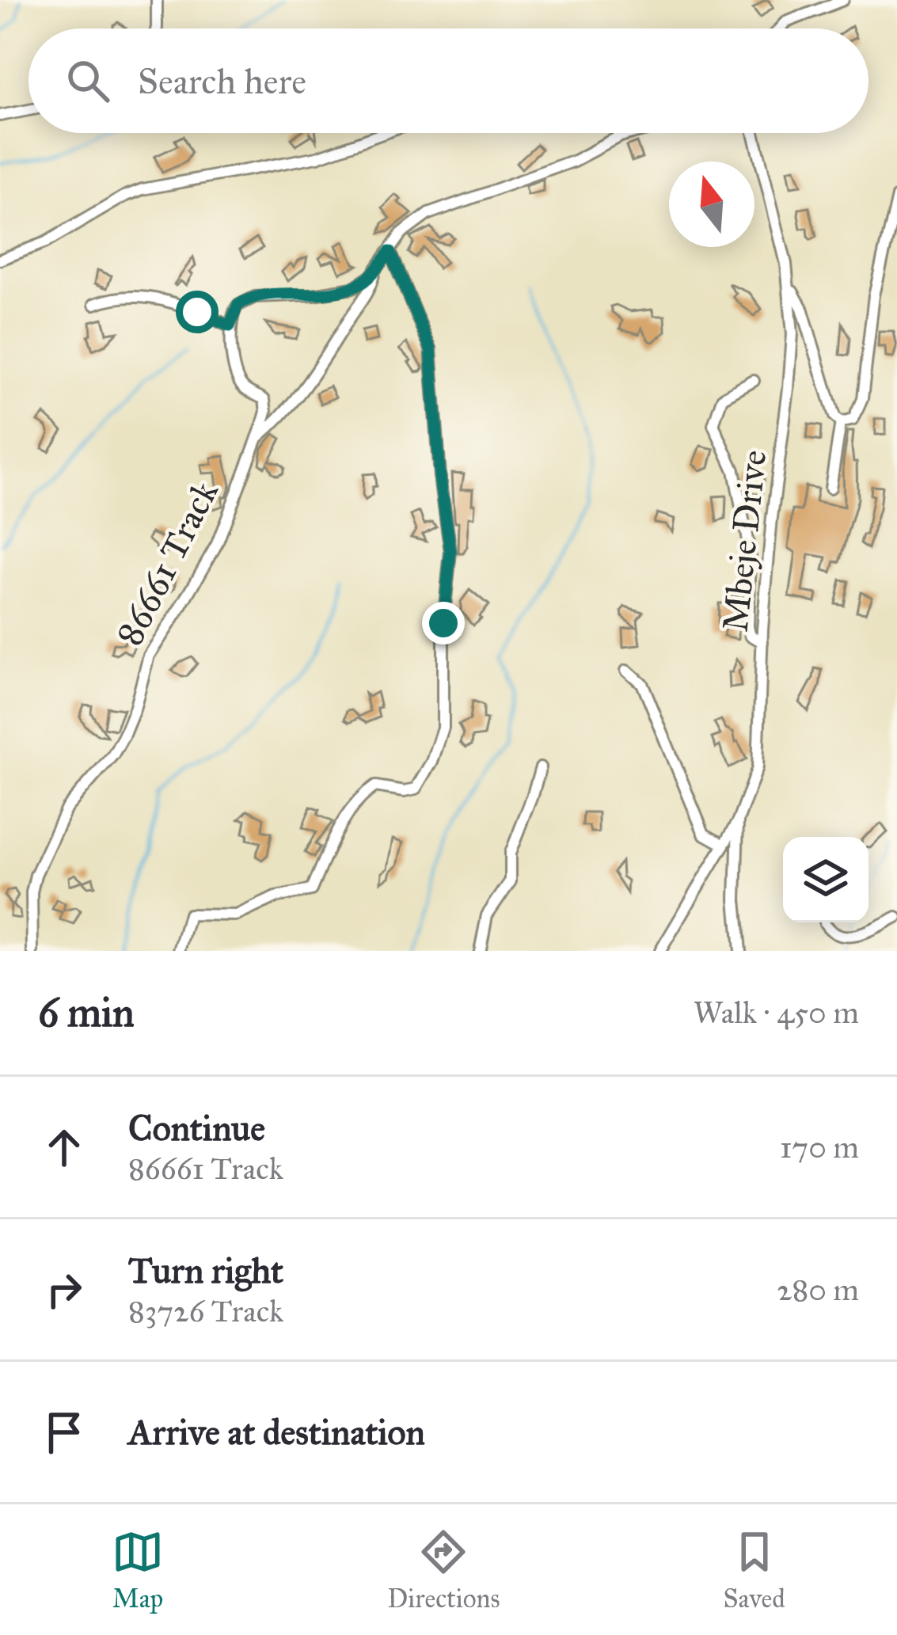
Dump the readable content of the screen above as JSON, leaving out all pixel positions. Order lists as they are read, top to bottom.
{
  "streets": {
    "street": ["Mbeje Drive", "86661 Track"]
  },
  "north": "top",
  "page": {
    "search": "Search here",
    "heading": ["6 min", "Walk · 450 m"],
    "list": [
      ["Continue", "86661 Track", "170 m"],
      ["Turn right", "83726 Track", "280 m"],
      "Arrive at destination"
    ],
    "nav": ["Map", "Directions", "Saved"]
  }
}
